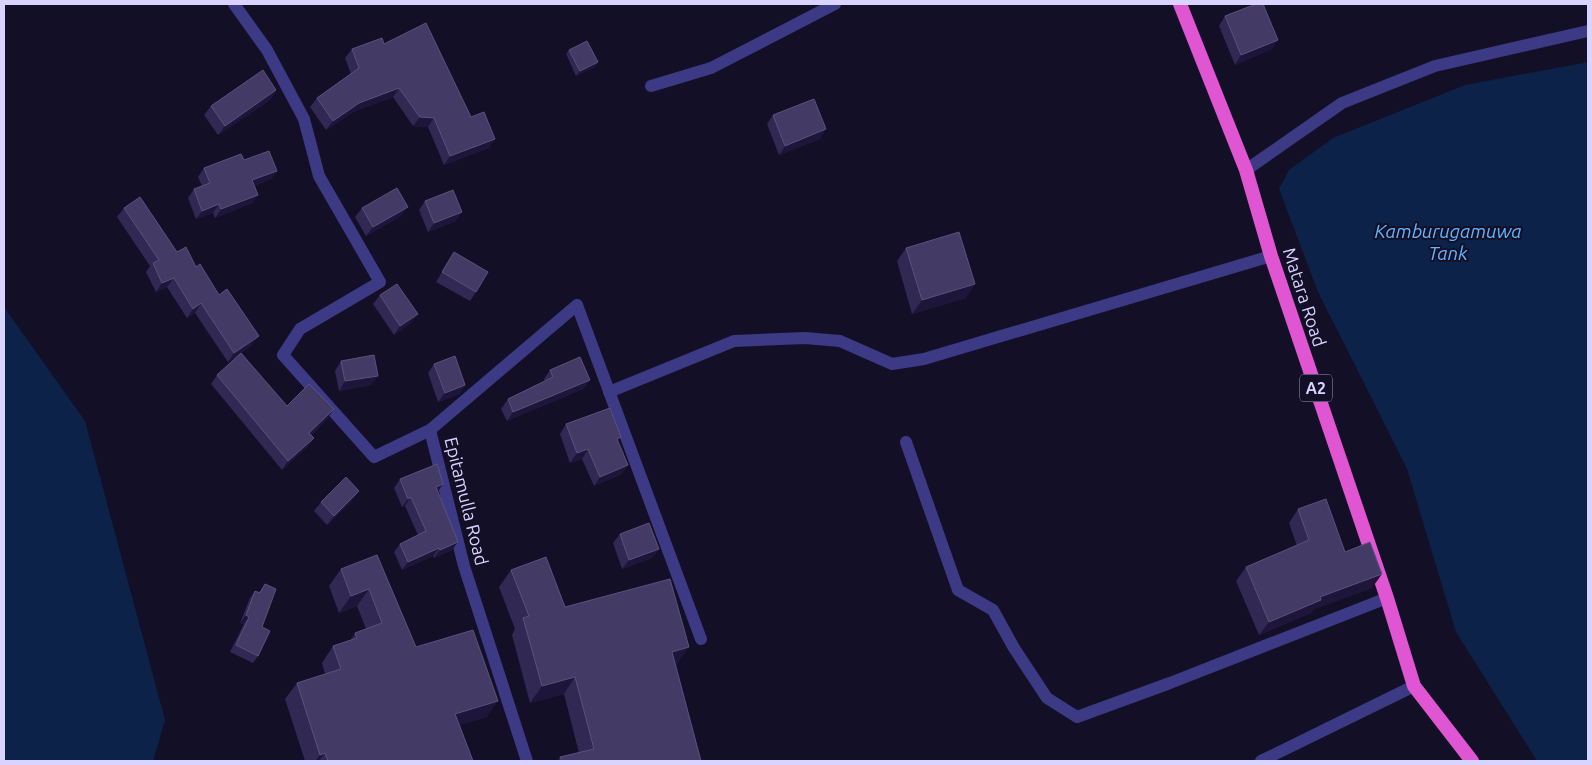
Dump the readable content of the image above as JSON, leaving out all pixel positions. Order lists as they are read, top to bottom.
{
  "streets": {
    "highway": ["Matara Road", "A2"],
    "street": ["Epitamulla Road"]
  },
  "water": ["Kamburugamuwa Tank"]
}
